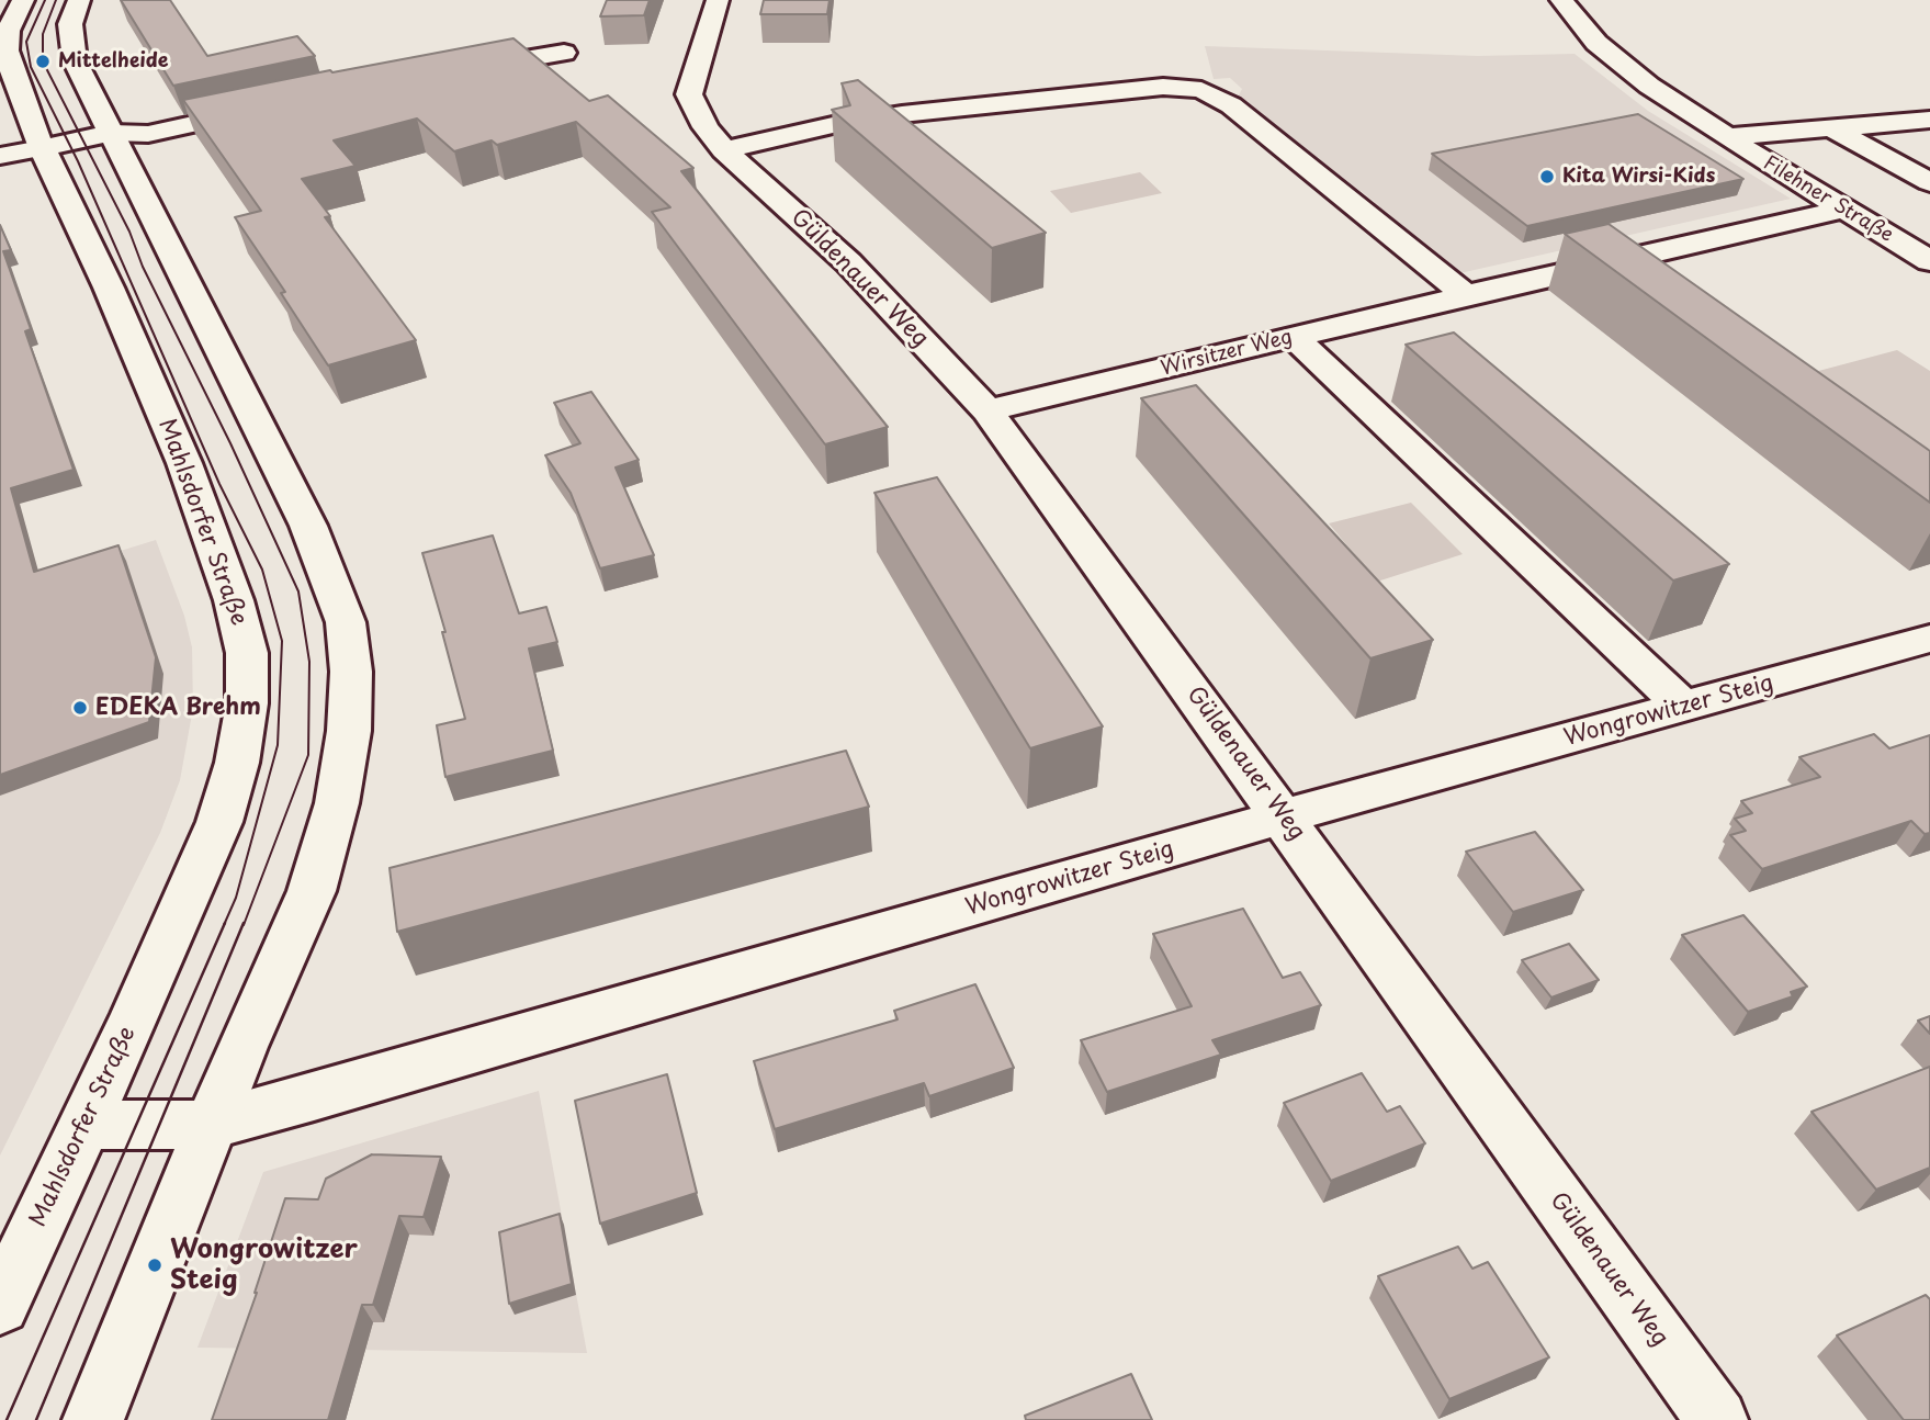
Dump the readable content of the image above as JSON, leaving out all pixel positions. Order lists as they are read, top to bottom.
{
  "streets": {
    "street": [
      "Filehner Straße",
      "Güldenauer Weg",
      "Wirsitzer Weg",
      "Mahlsdorfer Straße",
      "Wongrowitzer Steig"
    ]
  },
  "crossings": [
    ["Filehner Straße", "Wirsitzer Weg"],
    ["Güldenauer Weg", "Wirsitzer Weg"],
    ["Güldenauer Weg", "Wongrowitzer Steig"],
    ["Mahlsdorfer Straße", "Wongrowitzer Steig"]
  ],
  "places": [
    "Mittelheide",
    "Kita Wirsi-Kids",
    "EDEKA Brehm",
    "Wongrowitzer Steig"
  ]
}
